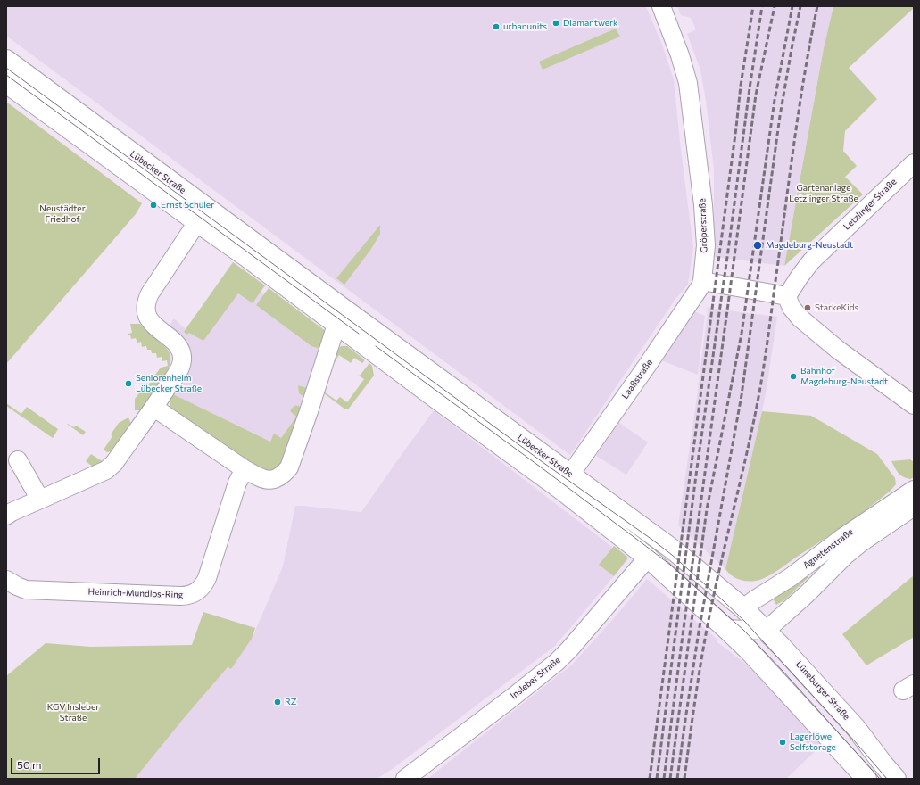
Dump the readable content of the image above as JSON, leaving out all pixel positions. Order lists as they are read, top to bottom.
{
  "streets": {
    "main road": ["Lübecker Straße", "Lüneburger Straße"],
    "street": [
      "Letzlinger Straße",
      "Gröperstraße",
      "Laaßstraße",
      "Agnetenstraße",
      "Heinrich-Mundlos-Ring",
      "Insleber Straße"
    ]
  },
  "crossings": [
    ["Lübecker Straße", "Laaßstraße"],
    ["Lübecker Straße", "Agnetenstraße"],
    ["Lübecker Straße", "Insleber Straße"],
    ["Lübecker Straße", "Lüneburger Straße"],
    ["Gröperstraße", "Laaßstraße"],
    ["Agnetenstraße", "Lüneburger Straße"]
  ],
  "parks": ["Gartenanlage Letzlinger Straße", "Neustädter Friedhof", "KGV Insleber Straße"],
  "places": [
    "Diamantwerk",
    "urbanunits",
    "Ernst Schüler",
    "Magdeburg-Neustadt",
    "StarkeKids",
    "Bahnhof Magdeburg-Neustadt",
    "Seniorenheim Lübecker Straße",
    "RZ",
    "Lagerlöwe Selfstorage"
  ],
  "scale_bar": "50 m"
}
